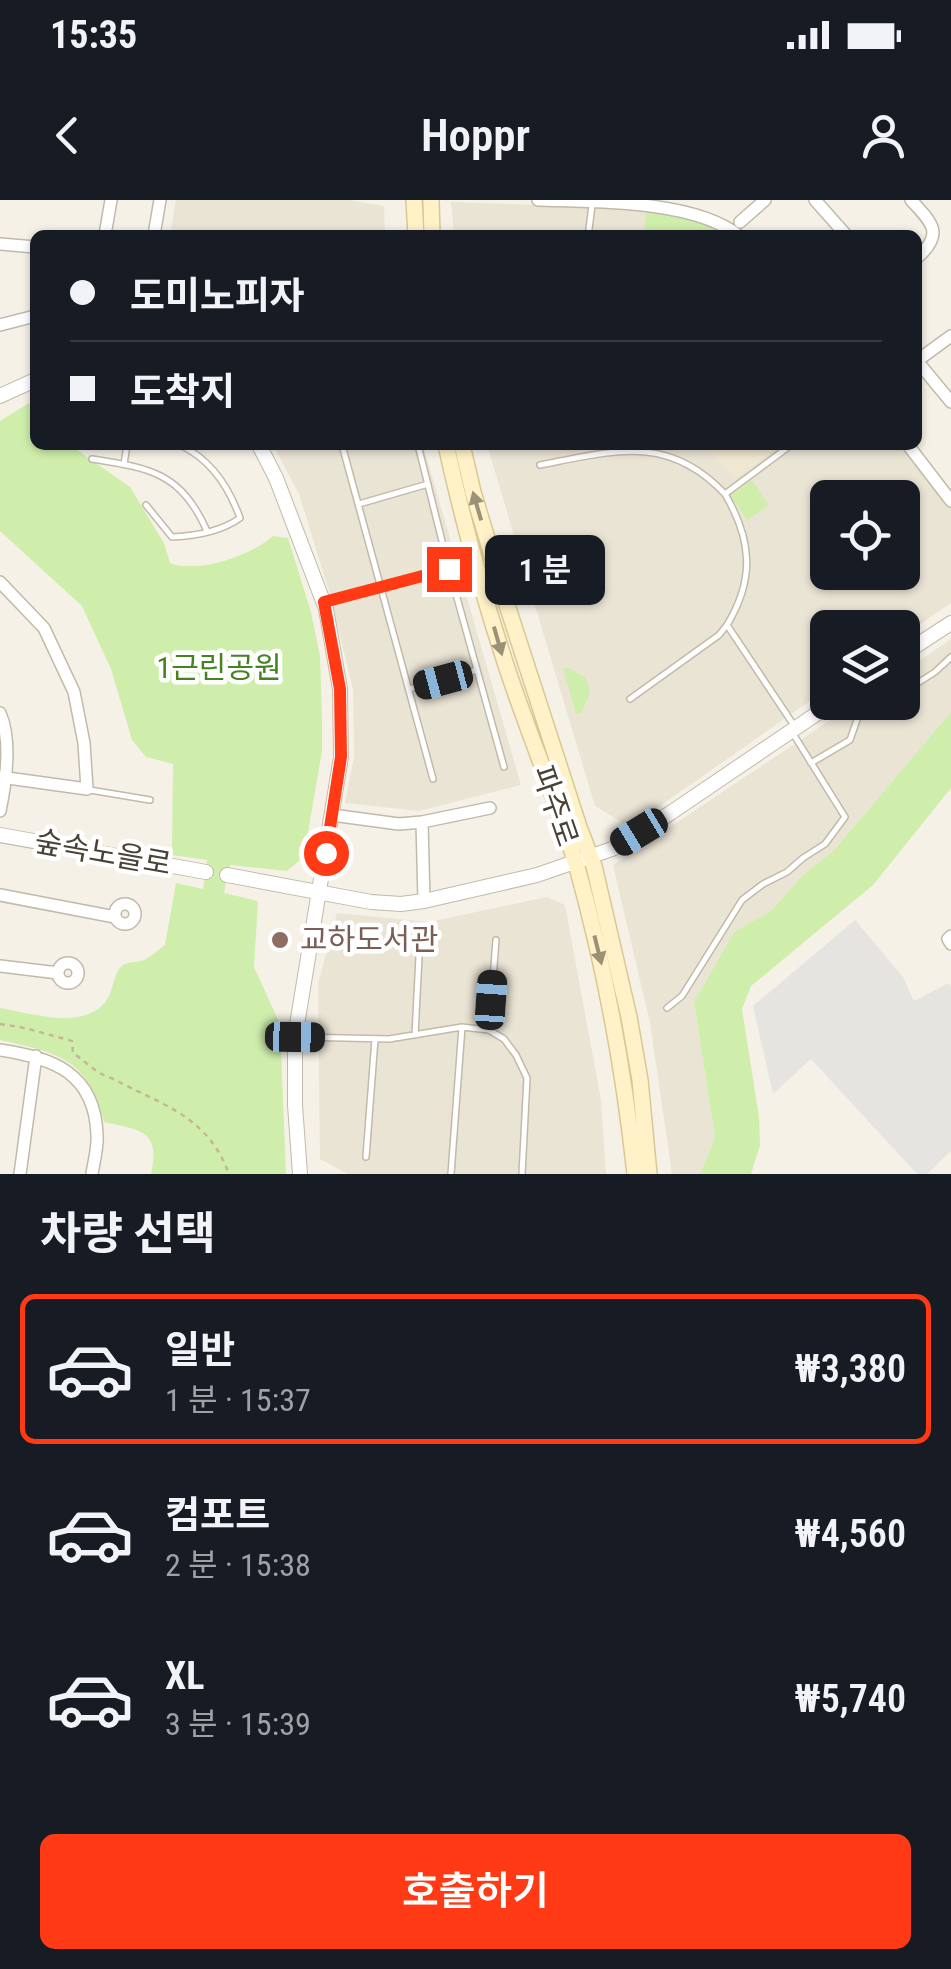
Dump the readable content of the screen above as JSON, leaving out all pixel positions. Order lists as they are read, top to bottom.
{
  "streets": {
    "main road": ["파주로"],
    "street": ["숲속노을로"]
  },
  "parks": ["1근린공원"],
  "places": ["교하도서관"],
  "page": {
    "status": "15:35",
    "header": "Hoppr",
    "banner": ["도미노피자", "도착지"],
    "bubble": "1 분",
    "heading": "차량 선택",
    "list": [
      {
        "name": "일반",
        "note": "1 분 · 15:37",
        "value": "₩3,380"
      },
      {
        "name": "컴포트",
        "note": "2 분 · 15:38",
        "value": "₩4,560"
      },
      {
        "name": "XL",
        "note": "3 분 · 15:39",
        "value": "₩5,740"
      }
    ],
    "buttons": "호출하기"
  }
}
